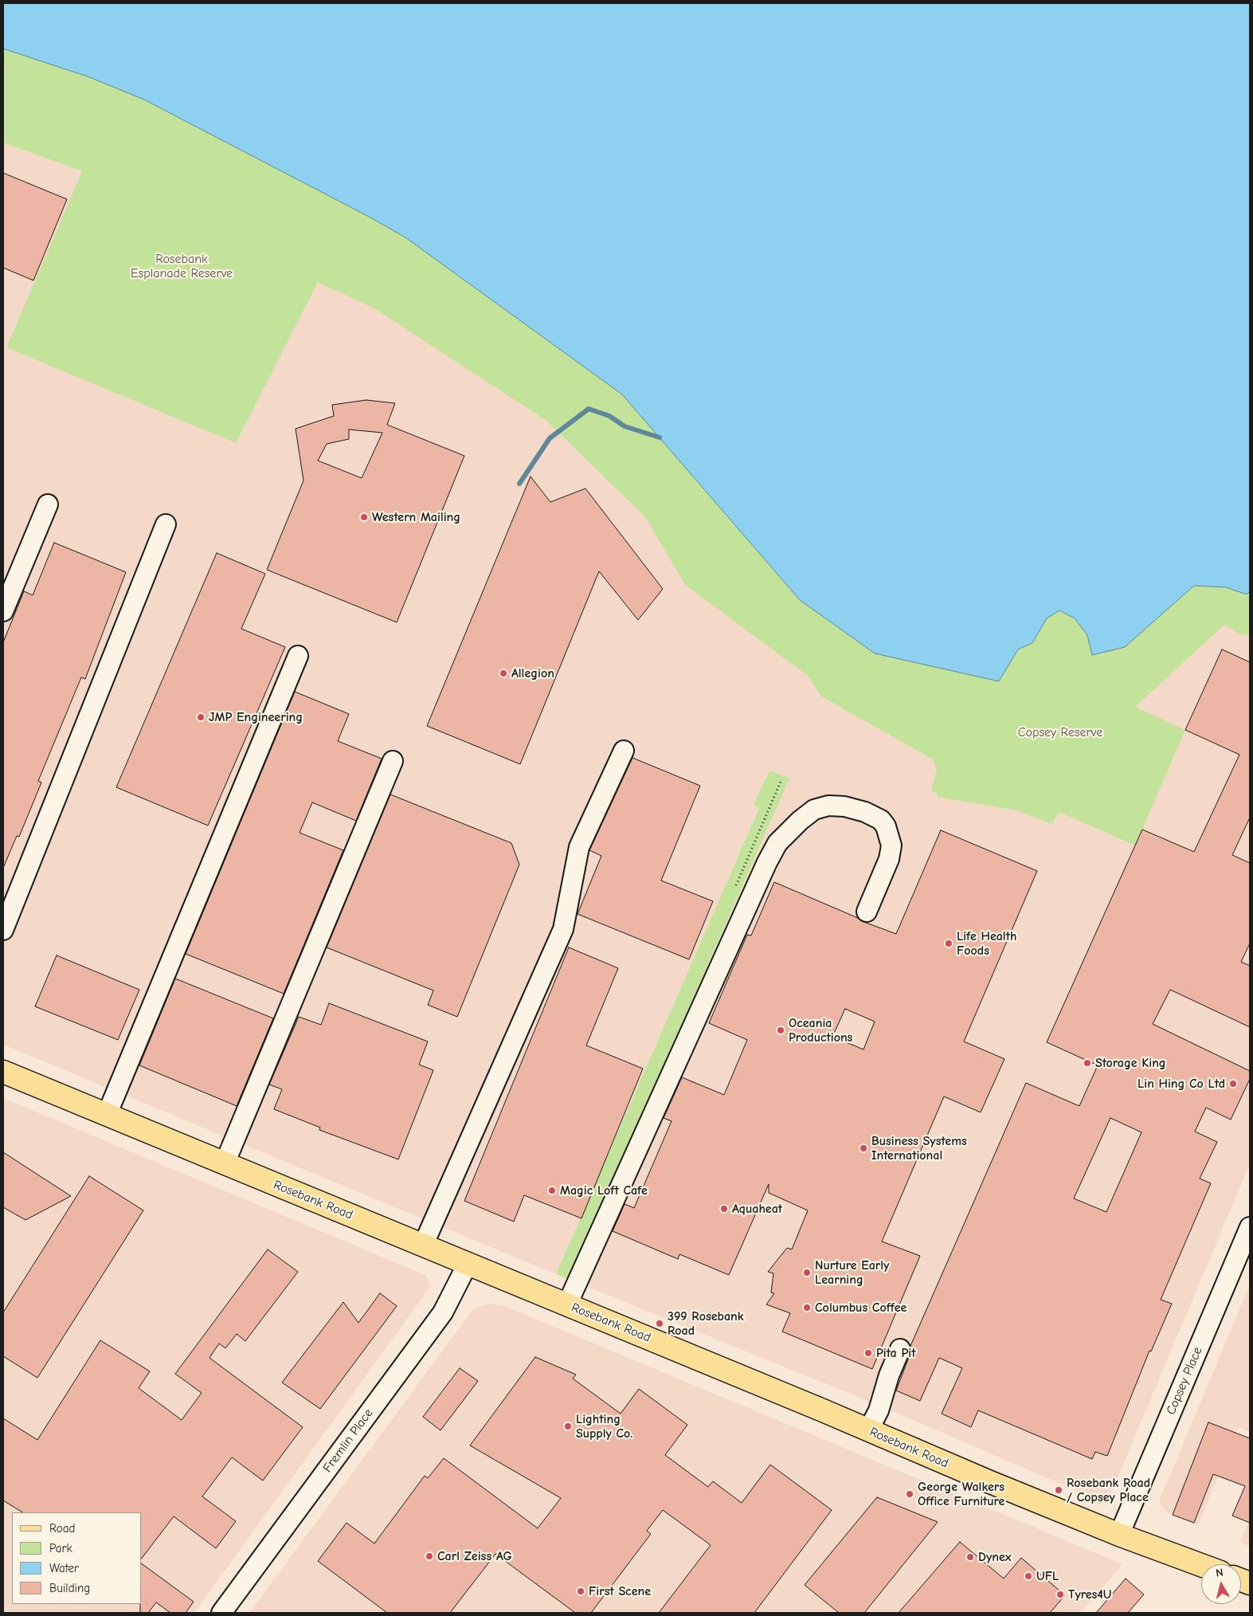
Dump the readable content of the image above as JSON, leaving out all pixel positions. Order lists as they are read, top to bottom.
{
  "streets": {
    "main road": ["Rosebank Road"],
    "street": ["Copsey Place", "Fremlin Place"]
  },
  "crossings": [
    ["Rosebank Road", "Copsey Place"],
    ["Rosebank Road", "Fremlin Place"]
  ],
  "parks": ["Rosebank Esplanade Reserve", "Copsey Reserve"],
  "places": [
    "Western Mailing",
    "Allegion",
    "JMP Engineering",
    "Life Health Foods",
    "Oceania Productions",
    "Storage King",
    "Lin Hing Co Ltd",
    "Business Systems International",
    "Magic Loft Cafe",
    "Aquaheat",
    "Nurture Early Learning",
    "Columbus Coffee",
    "399 Rosebank Road",
    "Pita Pit",
    "Lighting Supply Co.",
    "Rosebank Road / Copsey Place",
    "George Walkers Office Furniture",
    "Carl Zeiss AG",
    "Dynex",
    "UFL",
    "First Scene",
    "Tyres4U"
  ],
  "legend": [
    "Road",
    "Park",
    "Water",
    "Building"
  ],
  "north": "top"
}
